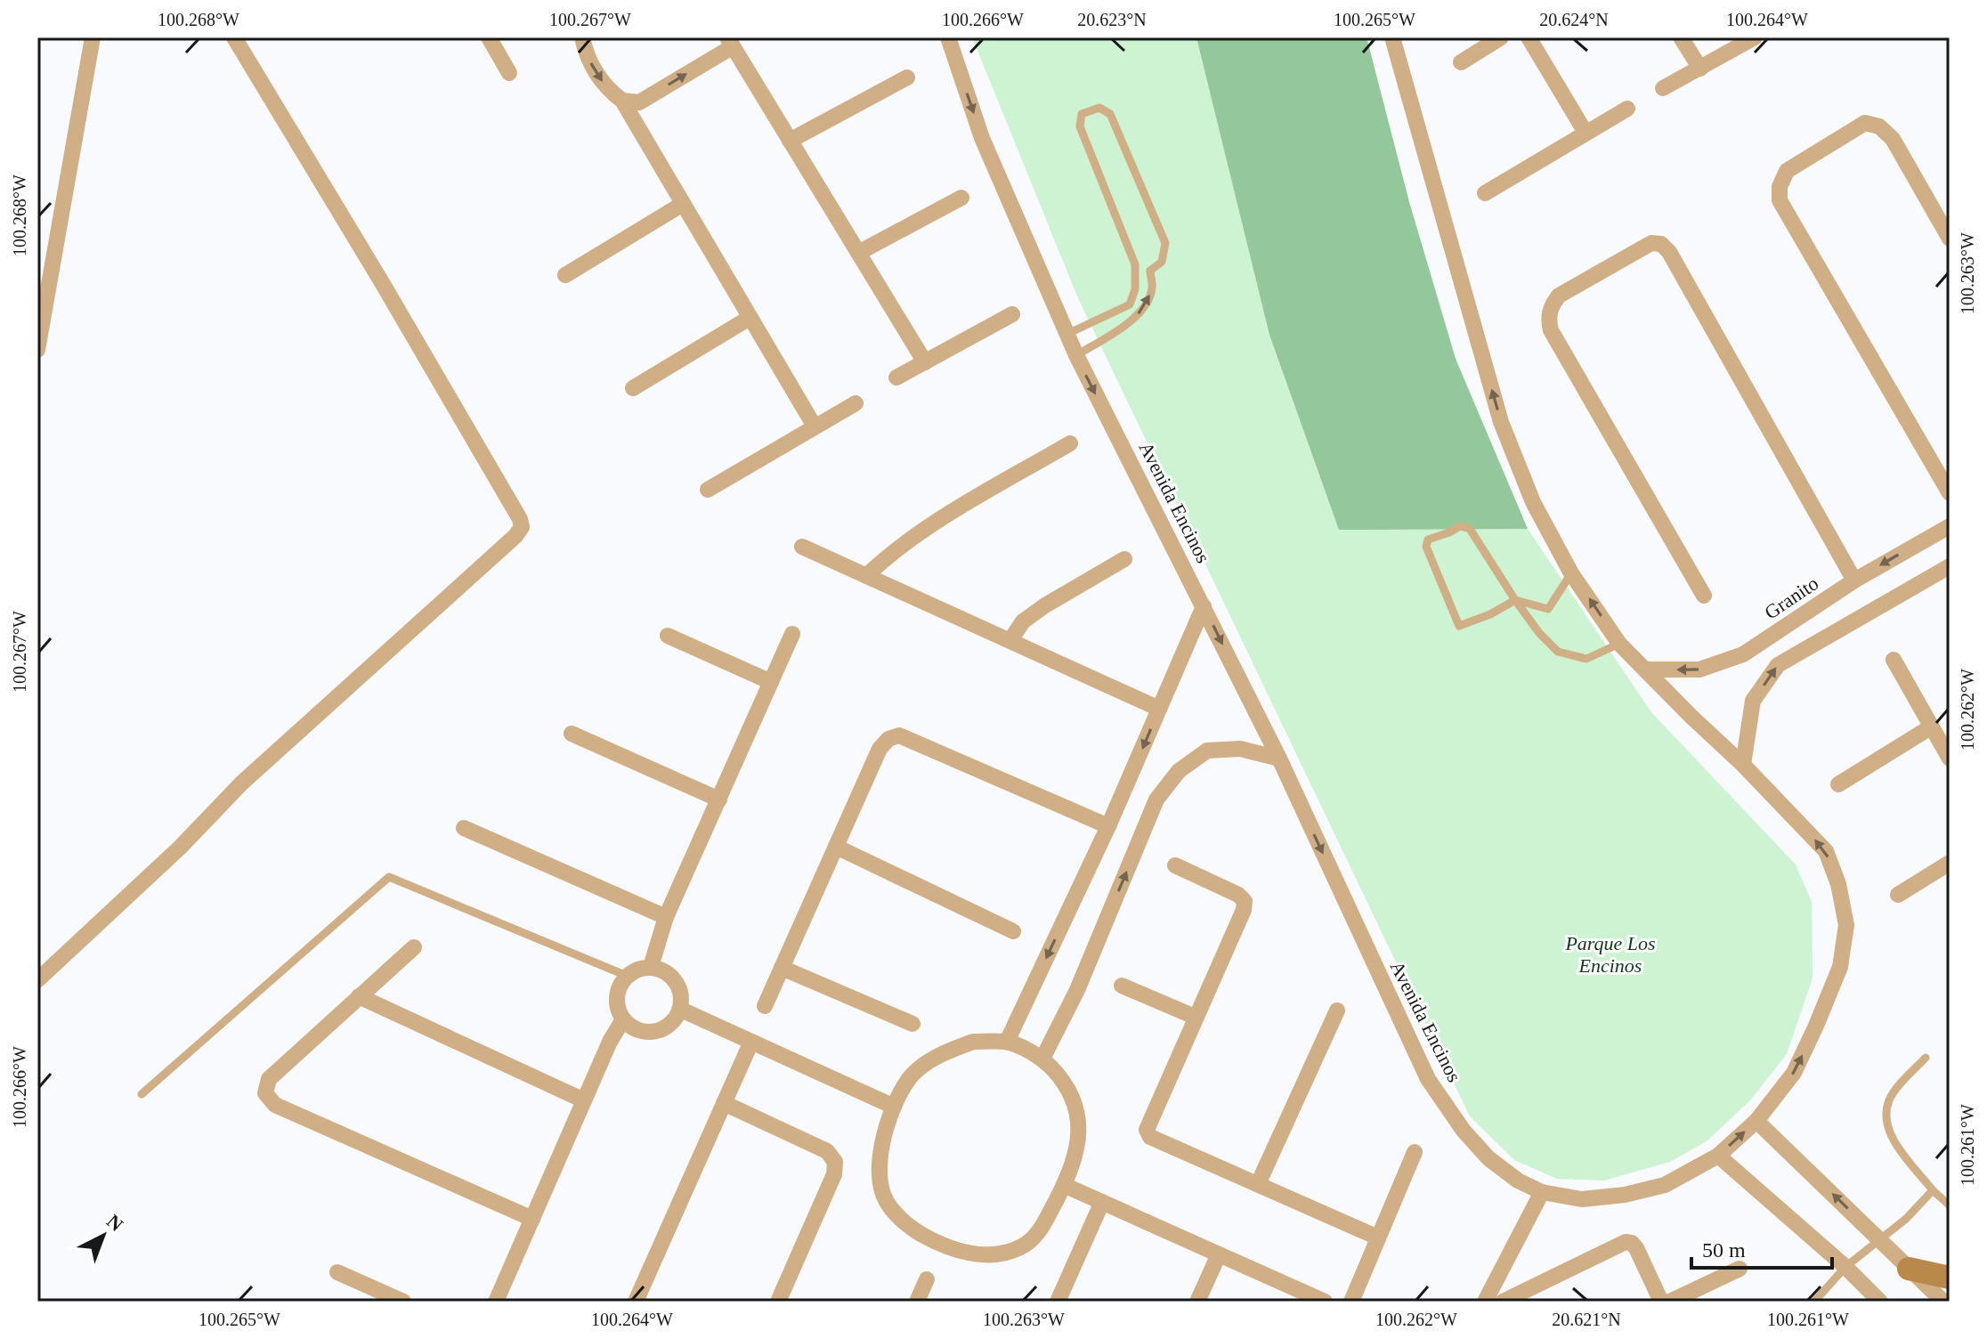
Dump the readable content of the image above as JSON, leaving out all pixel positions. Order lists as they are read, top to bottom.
{
  "streets": {
    "street": ["Avenida Encinos", "Granito"]
  },
  "crossings": [
    ["Avenida Encinos", "Granito"]
  ],
  "one_way": ["Granito"],
  "parks": ["Parque Los Encinos"],
  "scale_bar": "50 m",
  "north": "top right",
  "coordinates": [
    "100.268°W",
    "100.267°W",
    "100.266°W",
    "20.623°N",
    "100.265°W",
    "20.624°N",
    "100.264°W",
    "100.263°W",
    "100.262°W",
    "100.261°W",
    "20.621°N"
  ]
}
